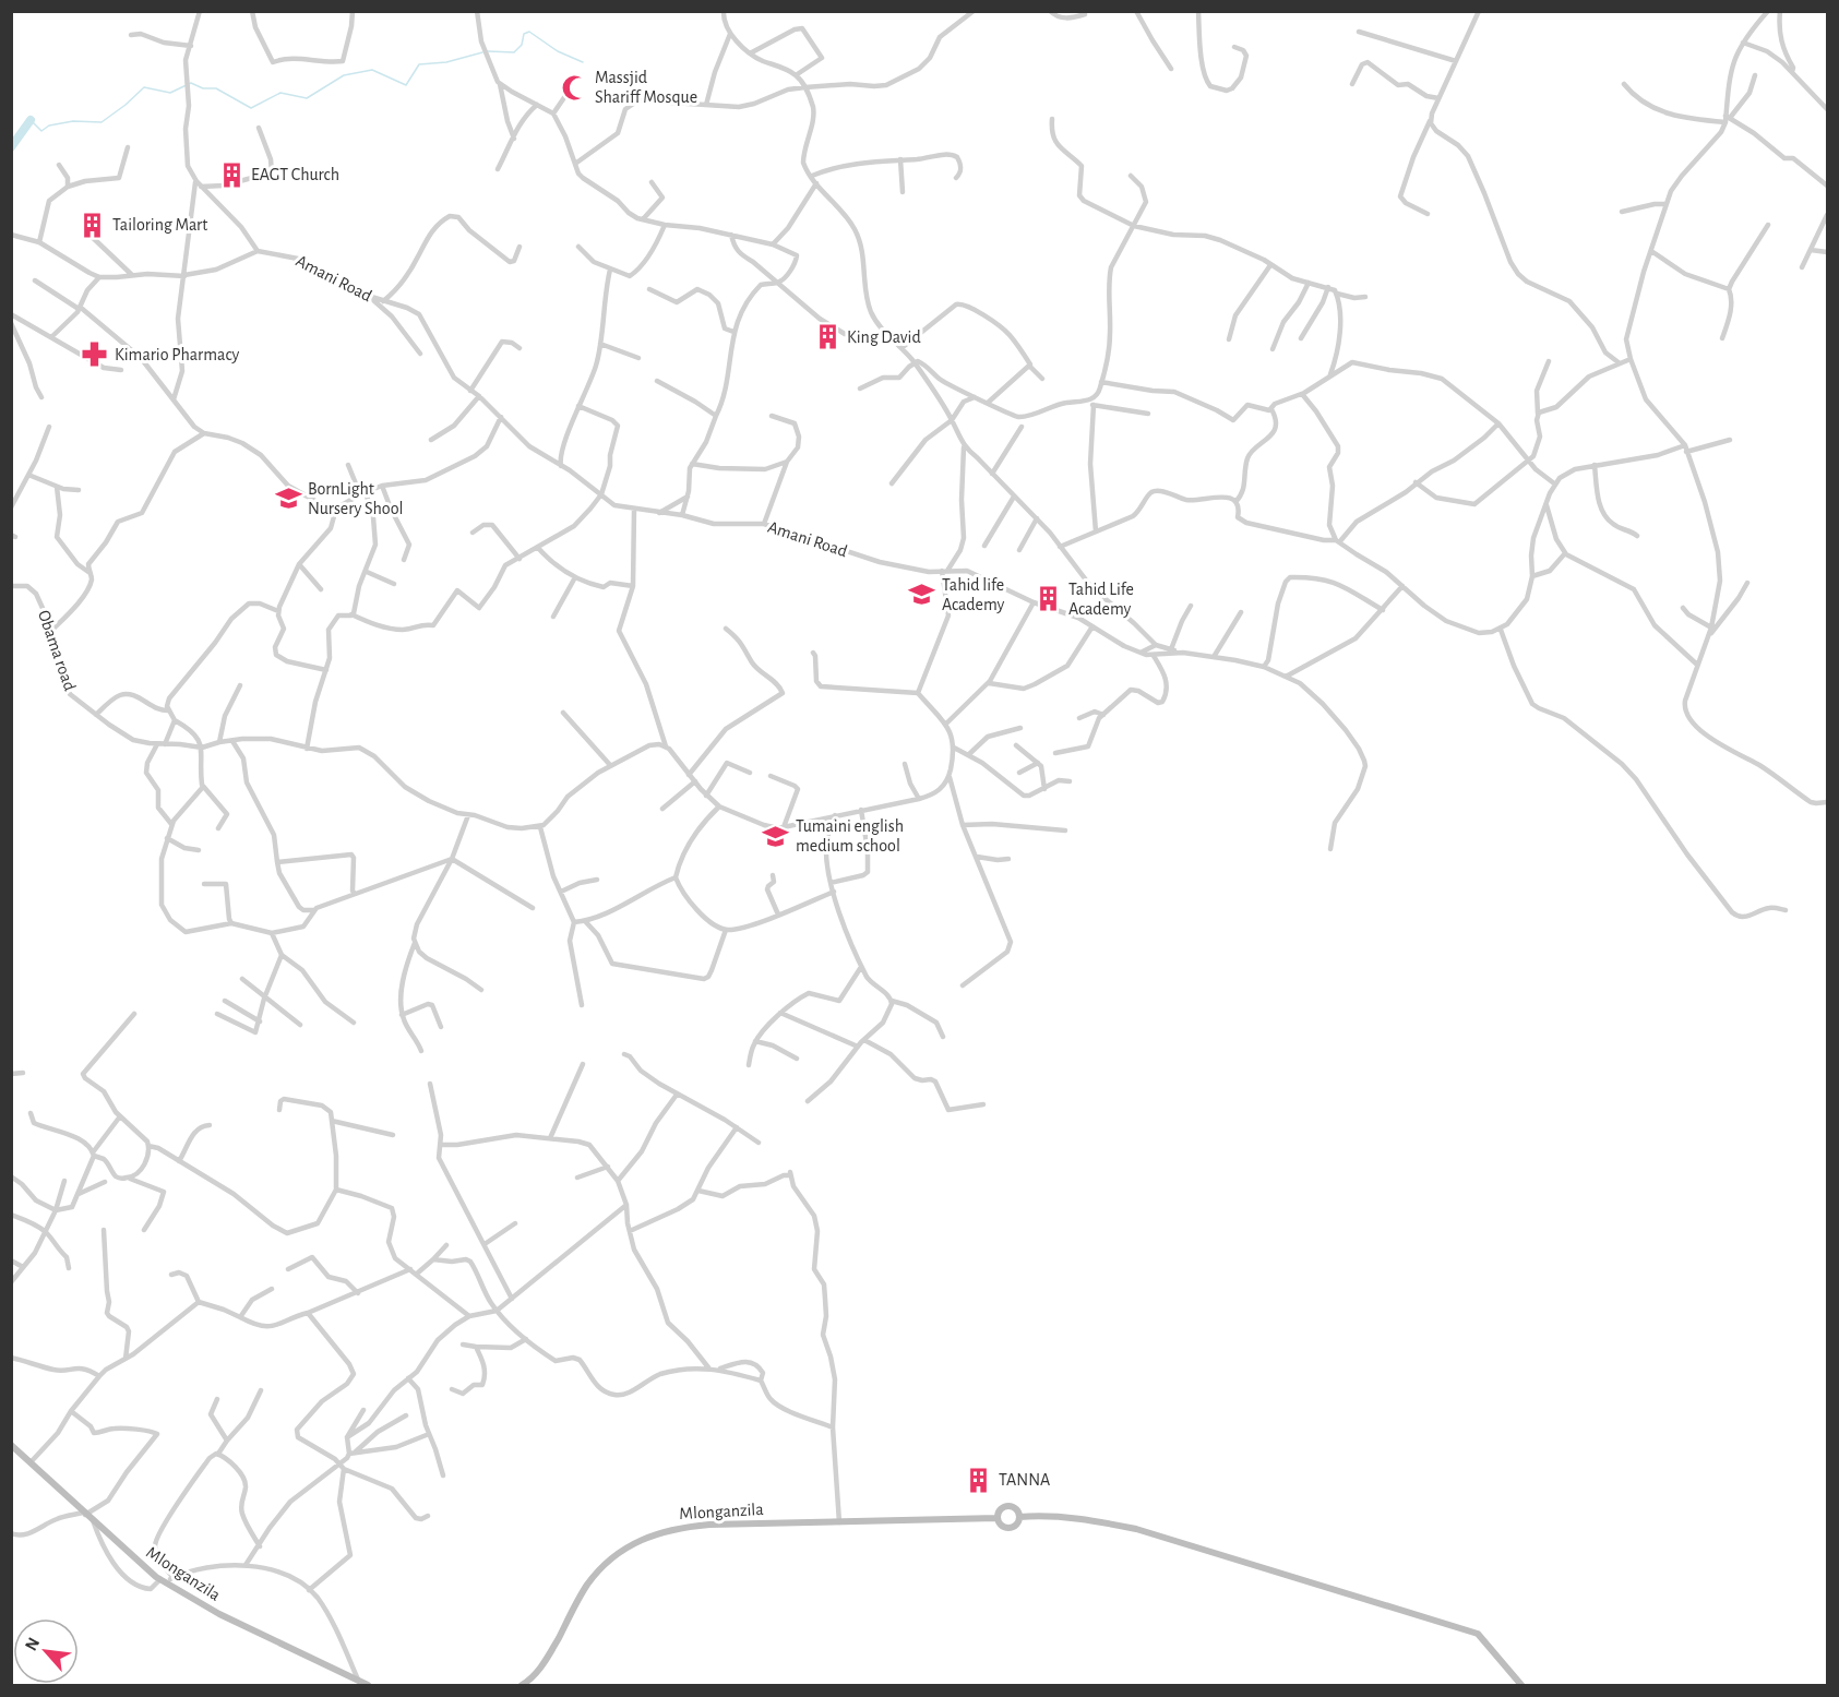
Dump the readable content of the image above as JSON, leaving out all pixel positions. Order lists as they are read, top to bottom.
{
  "streets": {
    "street": ["Amani Road", "Obama road", "Mlonganzila"]
  },
  "places": {
    "mosque": ["Massjid Shariff Mosque"],
    "building": [
      "EAGT Church",
      "Tailoring Mart",
      "King David",
      "Tahid Life Academy",
      "TANNA"
    ],
    "pharmacy": ["Kimario Pharmacy"],
    "school or university": ["BornLight Nursery Shool", "Tahid life Academy", "Tumaini english medium school"]
  },
  "north": "top left"
}
